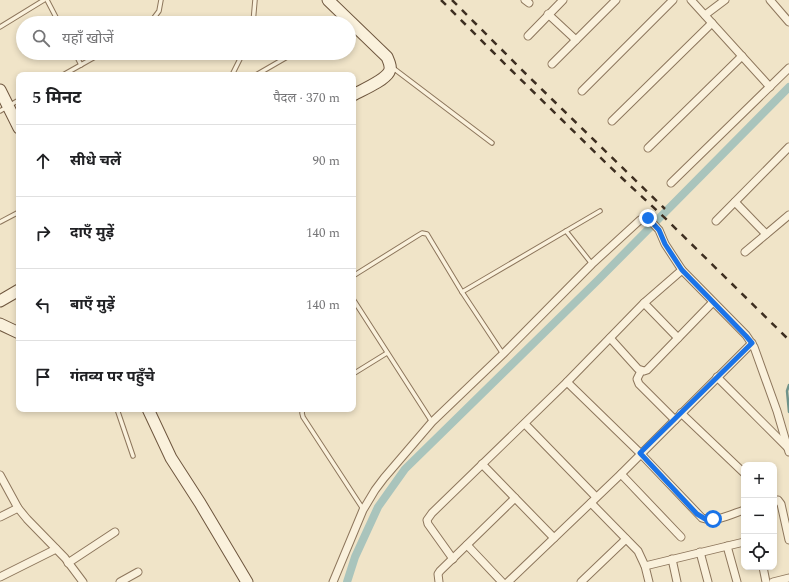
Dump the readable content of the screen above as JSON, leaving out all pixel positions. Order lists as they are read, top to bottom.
{
  "page": {
    "search": "यहाँ खोजें",
    "heading": ["5 मिनट", "पैदल · 370 m"],
    "list": [
      ["सीधे चलें", "90 m"],
      ["दाएँ मुड़ें", "140 m"],
      ["बाएँ मुड़ें", "140 m"],
      "गंतव्य पर पहुँचे"
    ],
    "map_buttons": ["+", "−"]
  }
}
